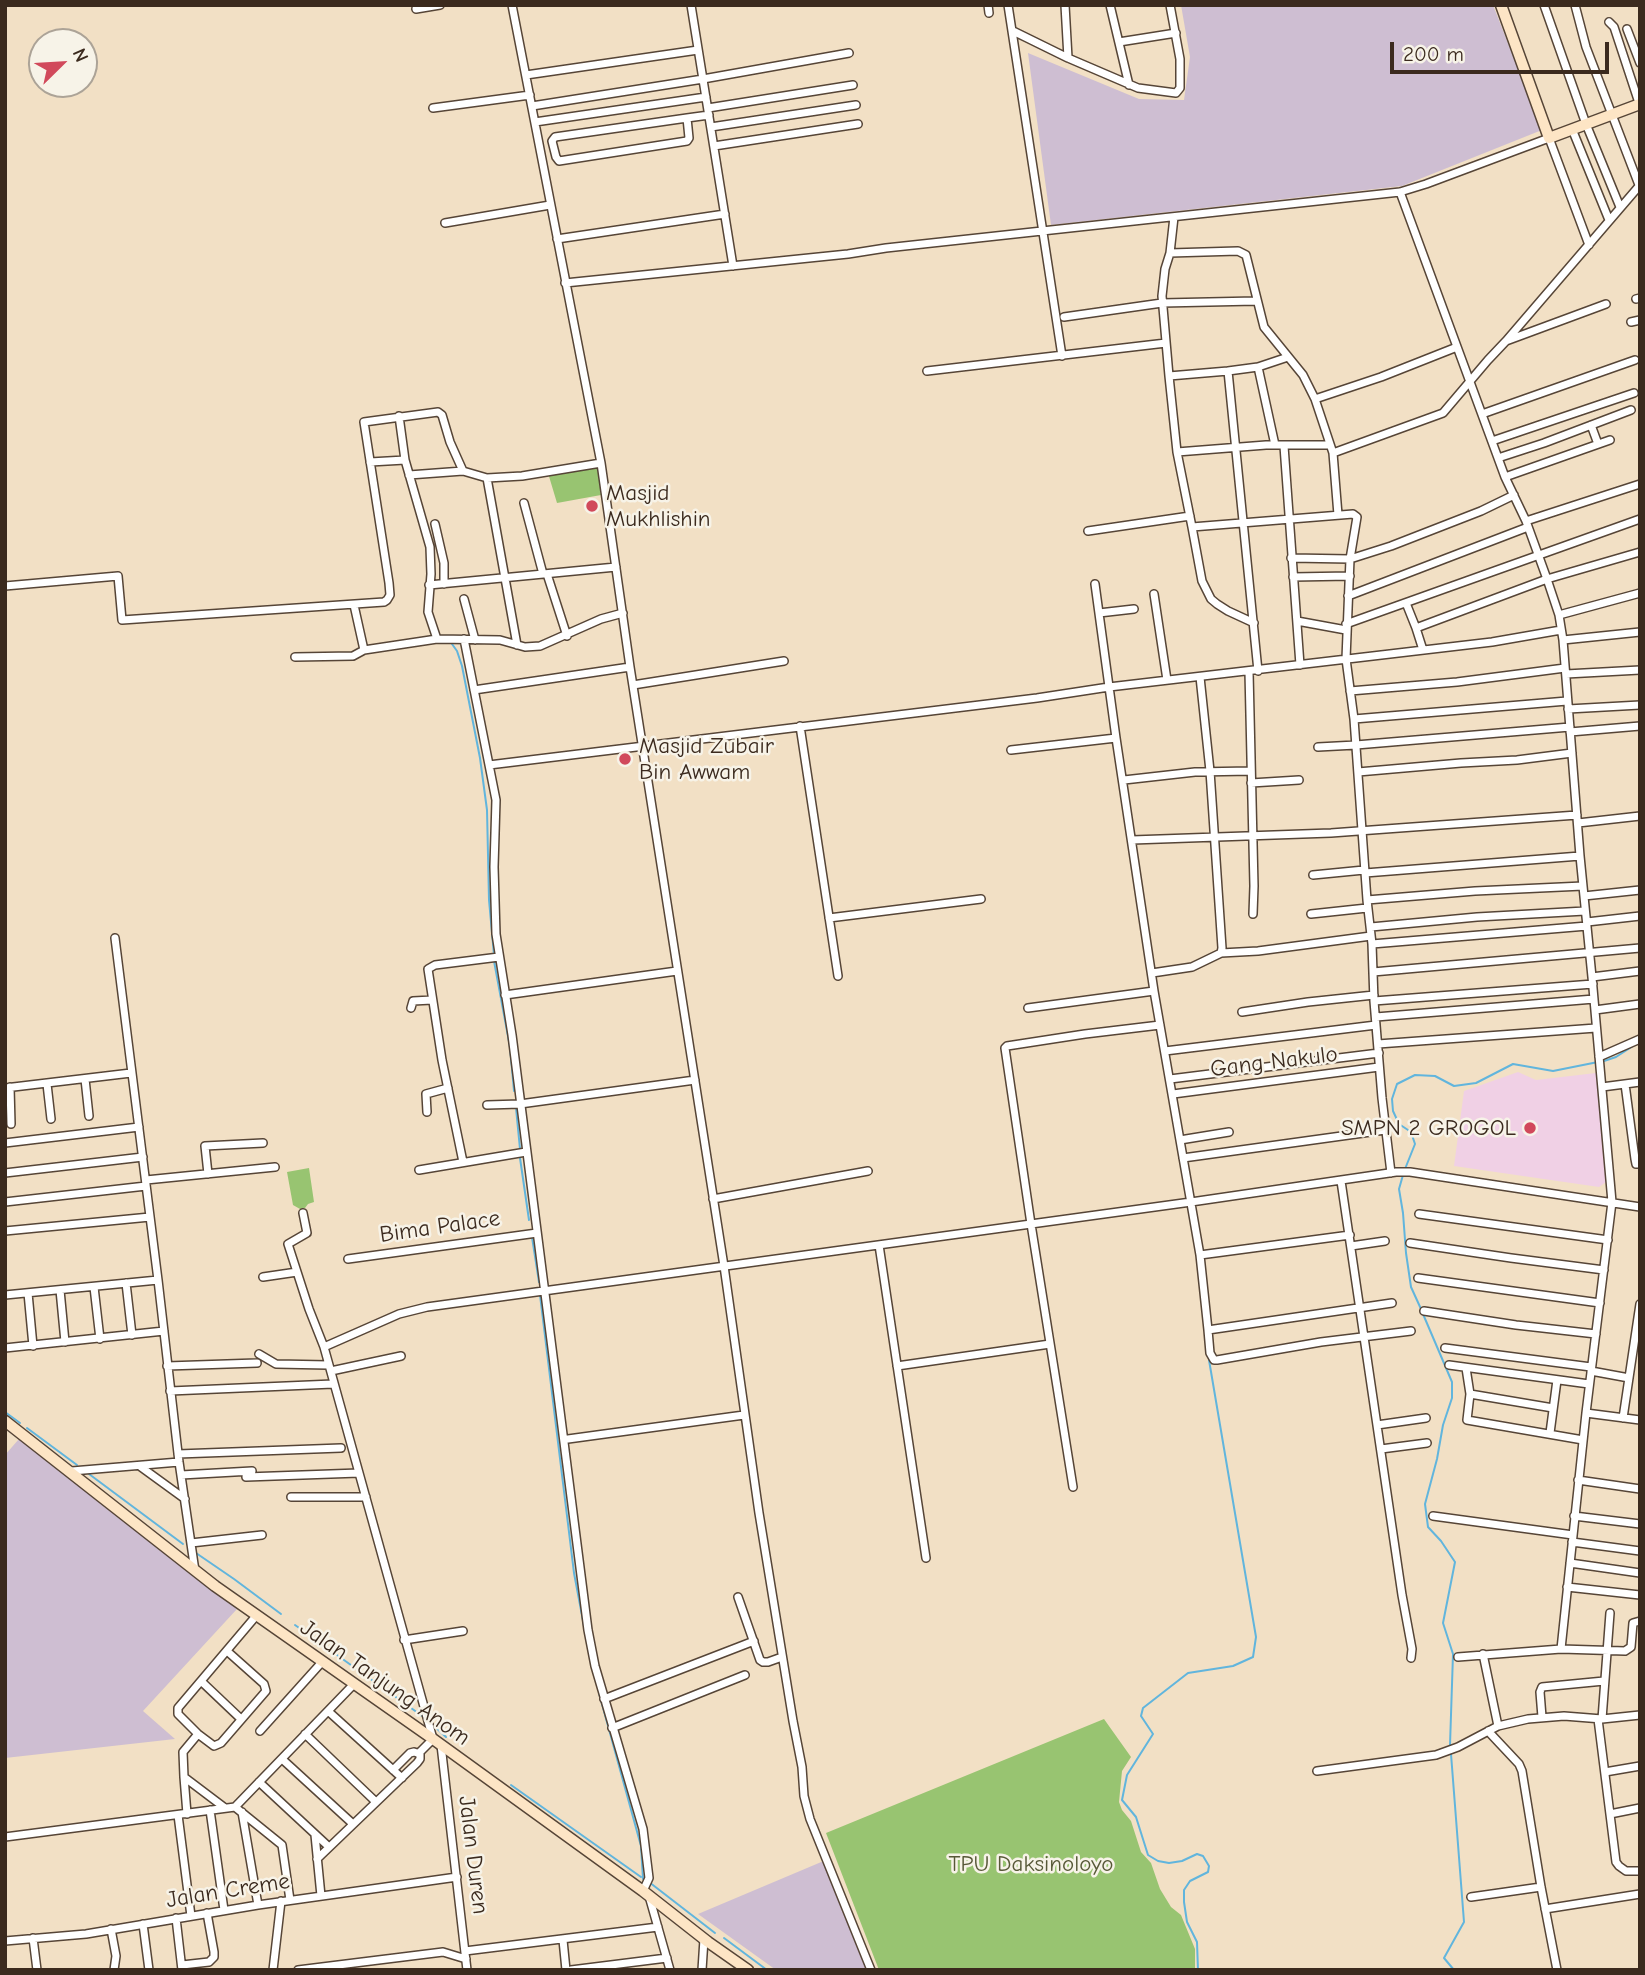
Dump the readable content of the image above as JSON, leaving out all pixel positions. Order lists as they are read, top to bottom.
{
  "streets": {
    "main road": ["Jalan Tanjung Anom"],
    "street": [
      "Gang Nakulo",
      "Bima Palace",
      "Jalan Duren",
      "Jalan Creme"
    ]
  },
  "crossings": [
    ["Jalan Tanjung Anom", "Jalan Duren"],
    ["Jalan Duren", "Jalan Creme"]
  ],
  "parks": ["TPU Daksinoloyo"],
  "places": ["Masjid Mukhlishin", "Masjid Zubair Bin Awwam", "SMPN 2 GROGOL"],
  "scale_bar": "200 m",
  "north": "top right"
}
